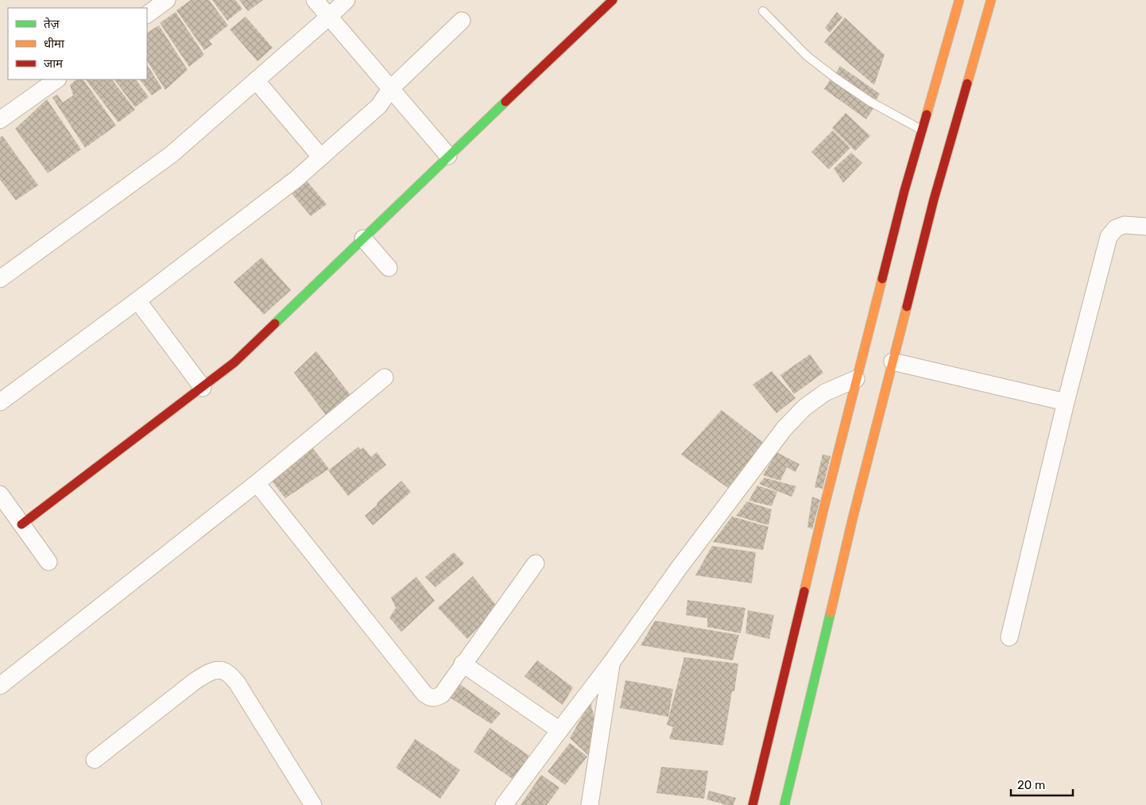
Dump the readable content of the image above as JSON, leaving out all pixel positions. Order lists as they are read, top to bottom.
{
  "legend": ["तेज़", "धीमा", "जाम"],
  "scale_bar": "20 m"
}
